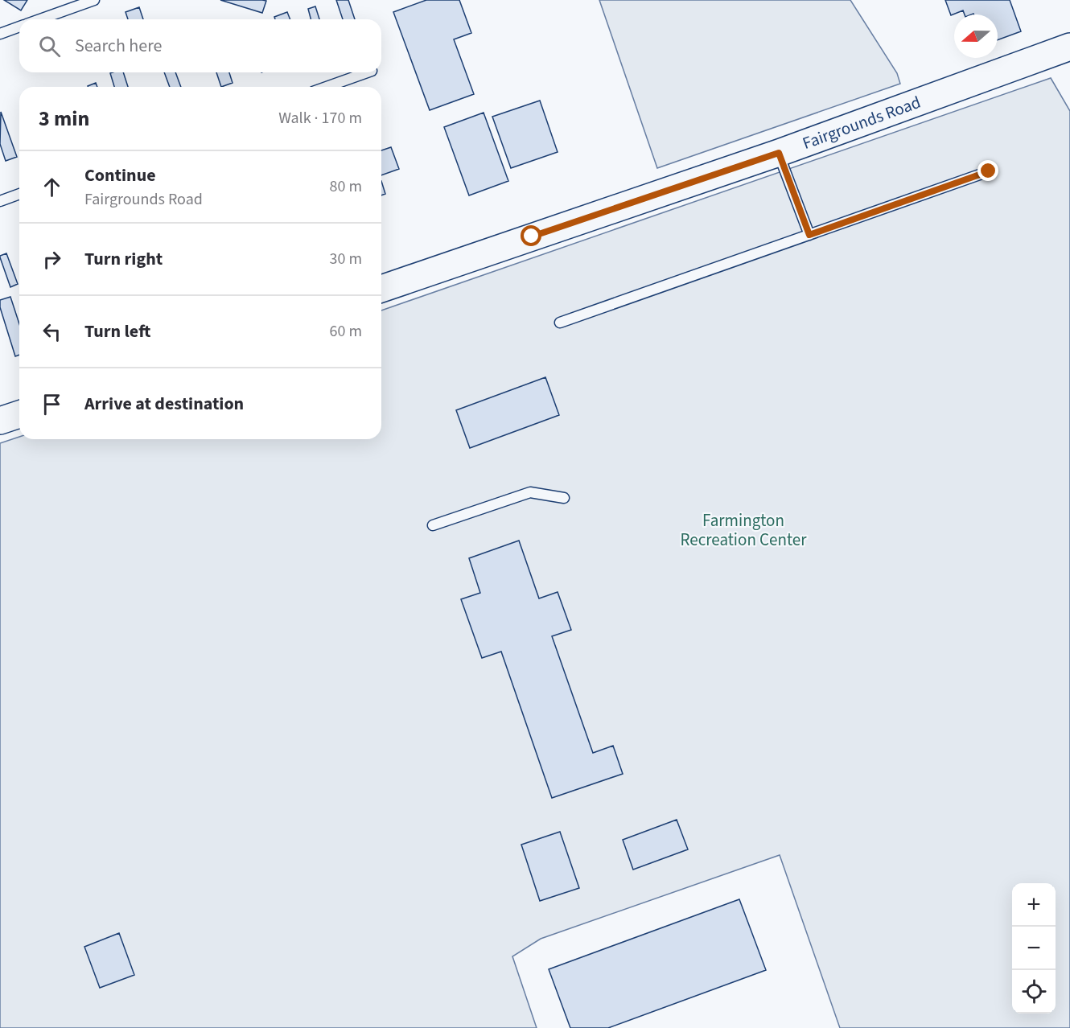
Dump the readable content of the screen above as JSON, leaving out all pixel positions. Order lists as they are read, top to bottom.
{
  "streets": {
    "street": ["Fairgrounds Road"]
  },
  "parks": ["Farmington Recreation Center"],
  "north": "left",
  "page": {
    "search": "Search here",
    "heading": ["3 min", "Walk · 170 m"],
    "list": [
      ["Continue", "Fairgrounds Road", "80 m"],
      ["Turn right", "30 m"],
      ["Turn left", "60 m"],
      "Arrive at destination"
    ],
    "map_buttons": ["+", "−"]
  }
}
